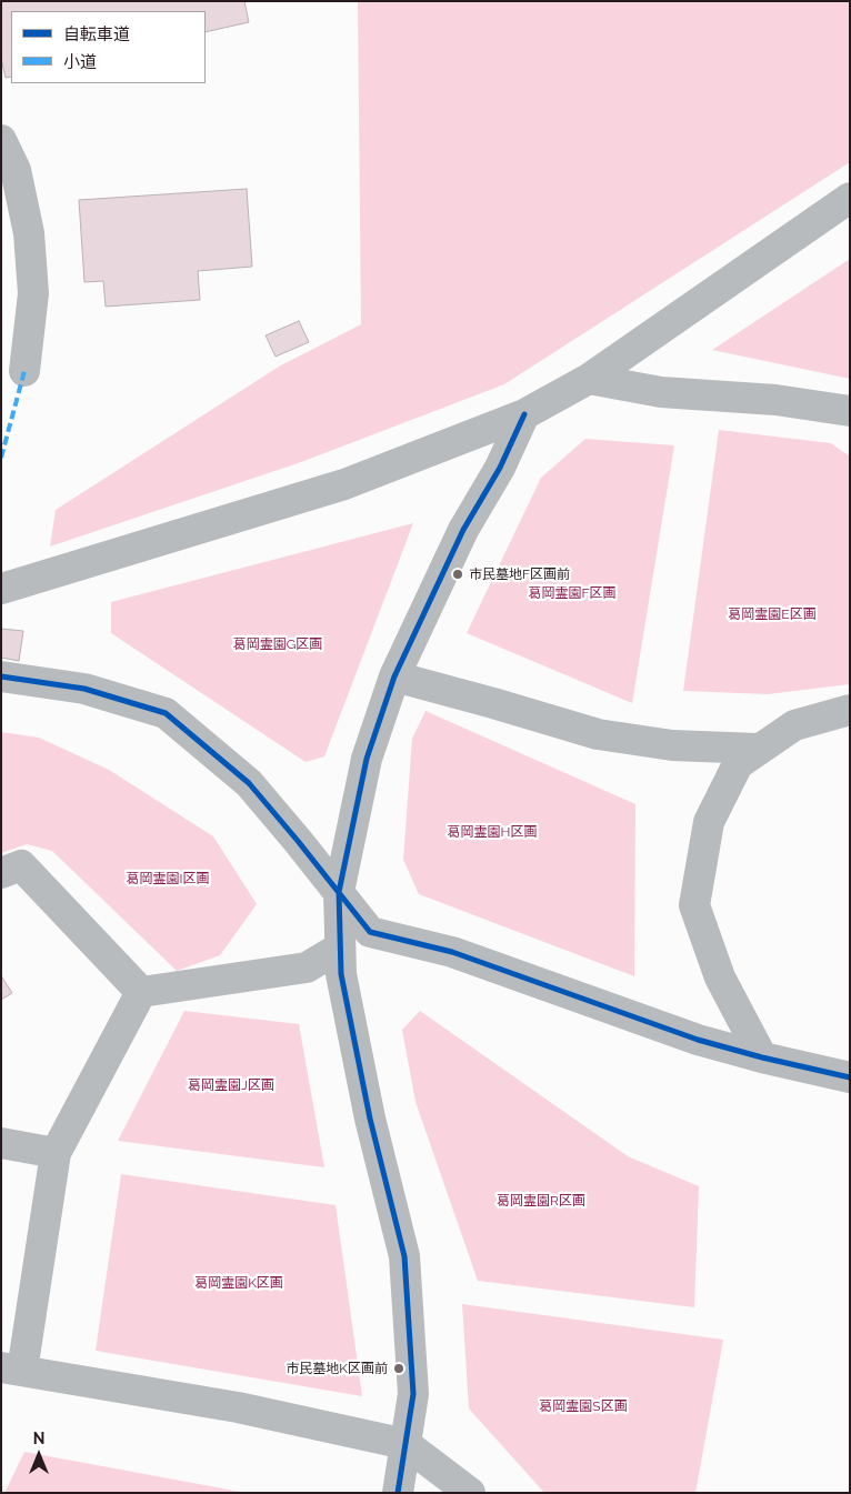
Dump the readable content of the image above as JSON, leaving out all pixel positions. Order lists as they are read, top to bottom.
{
  "parks": [
    "葛岡霊園F区画",
    "葛岡霊園E区画",
    "葛岡霊園G区画",
    "葛岡霊園H区画",
    "葛岡霊園I区画",
    "葛岡霊園J区画",
    "葛岡霊園R区画",
    "葛岡霊園K区画",
    "葛岡霊園S区画"
  ],
  "places": ["市民墓地F区画前", "市民墓地K区画前"],
  "legend": ["自転車道", "小道"],
  "north": "top"
}
